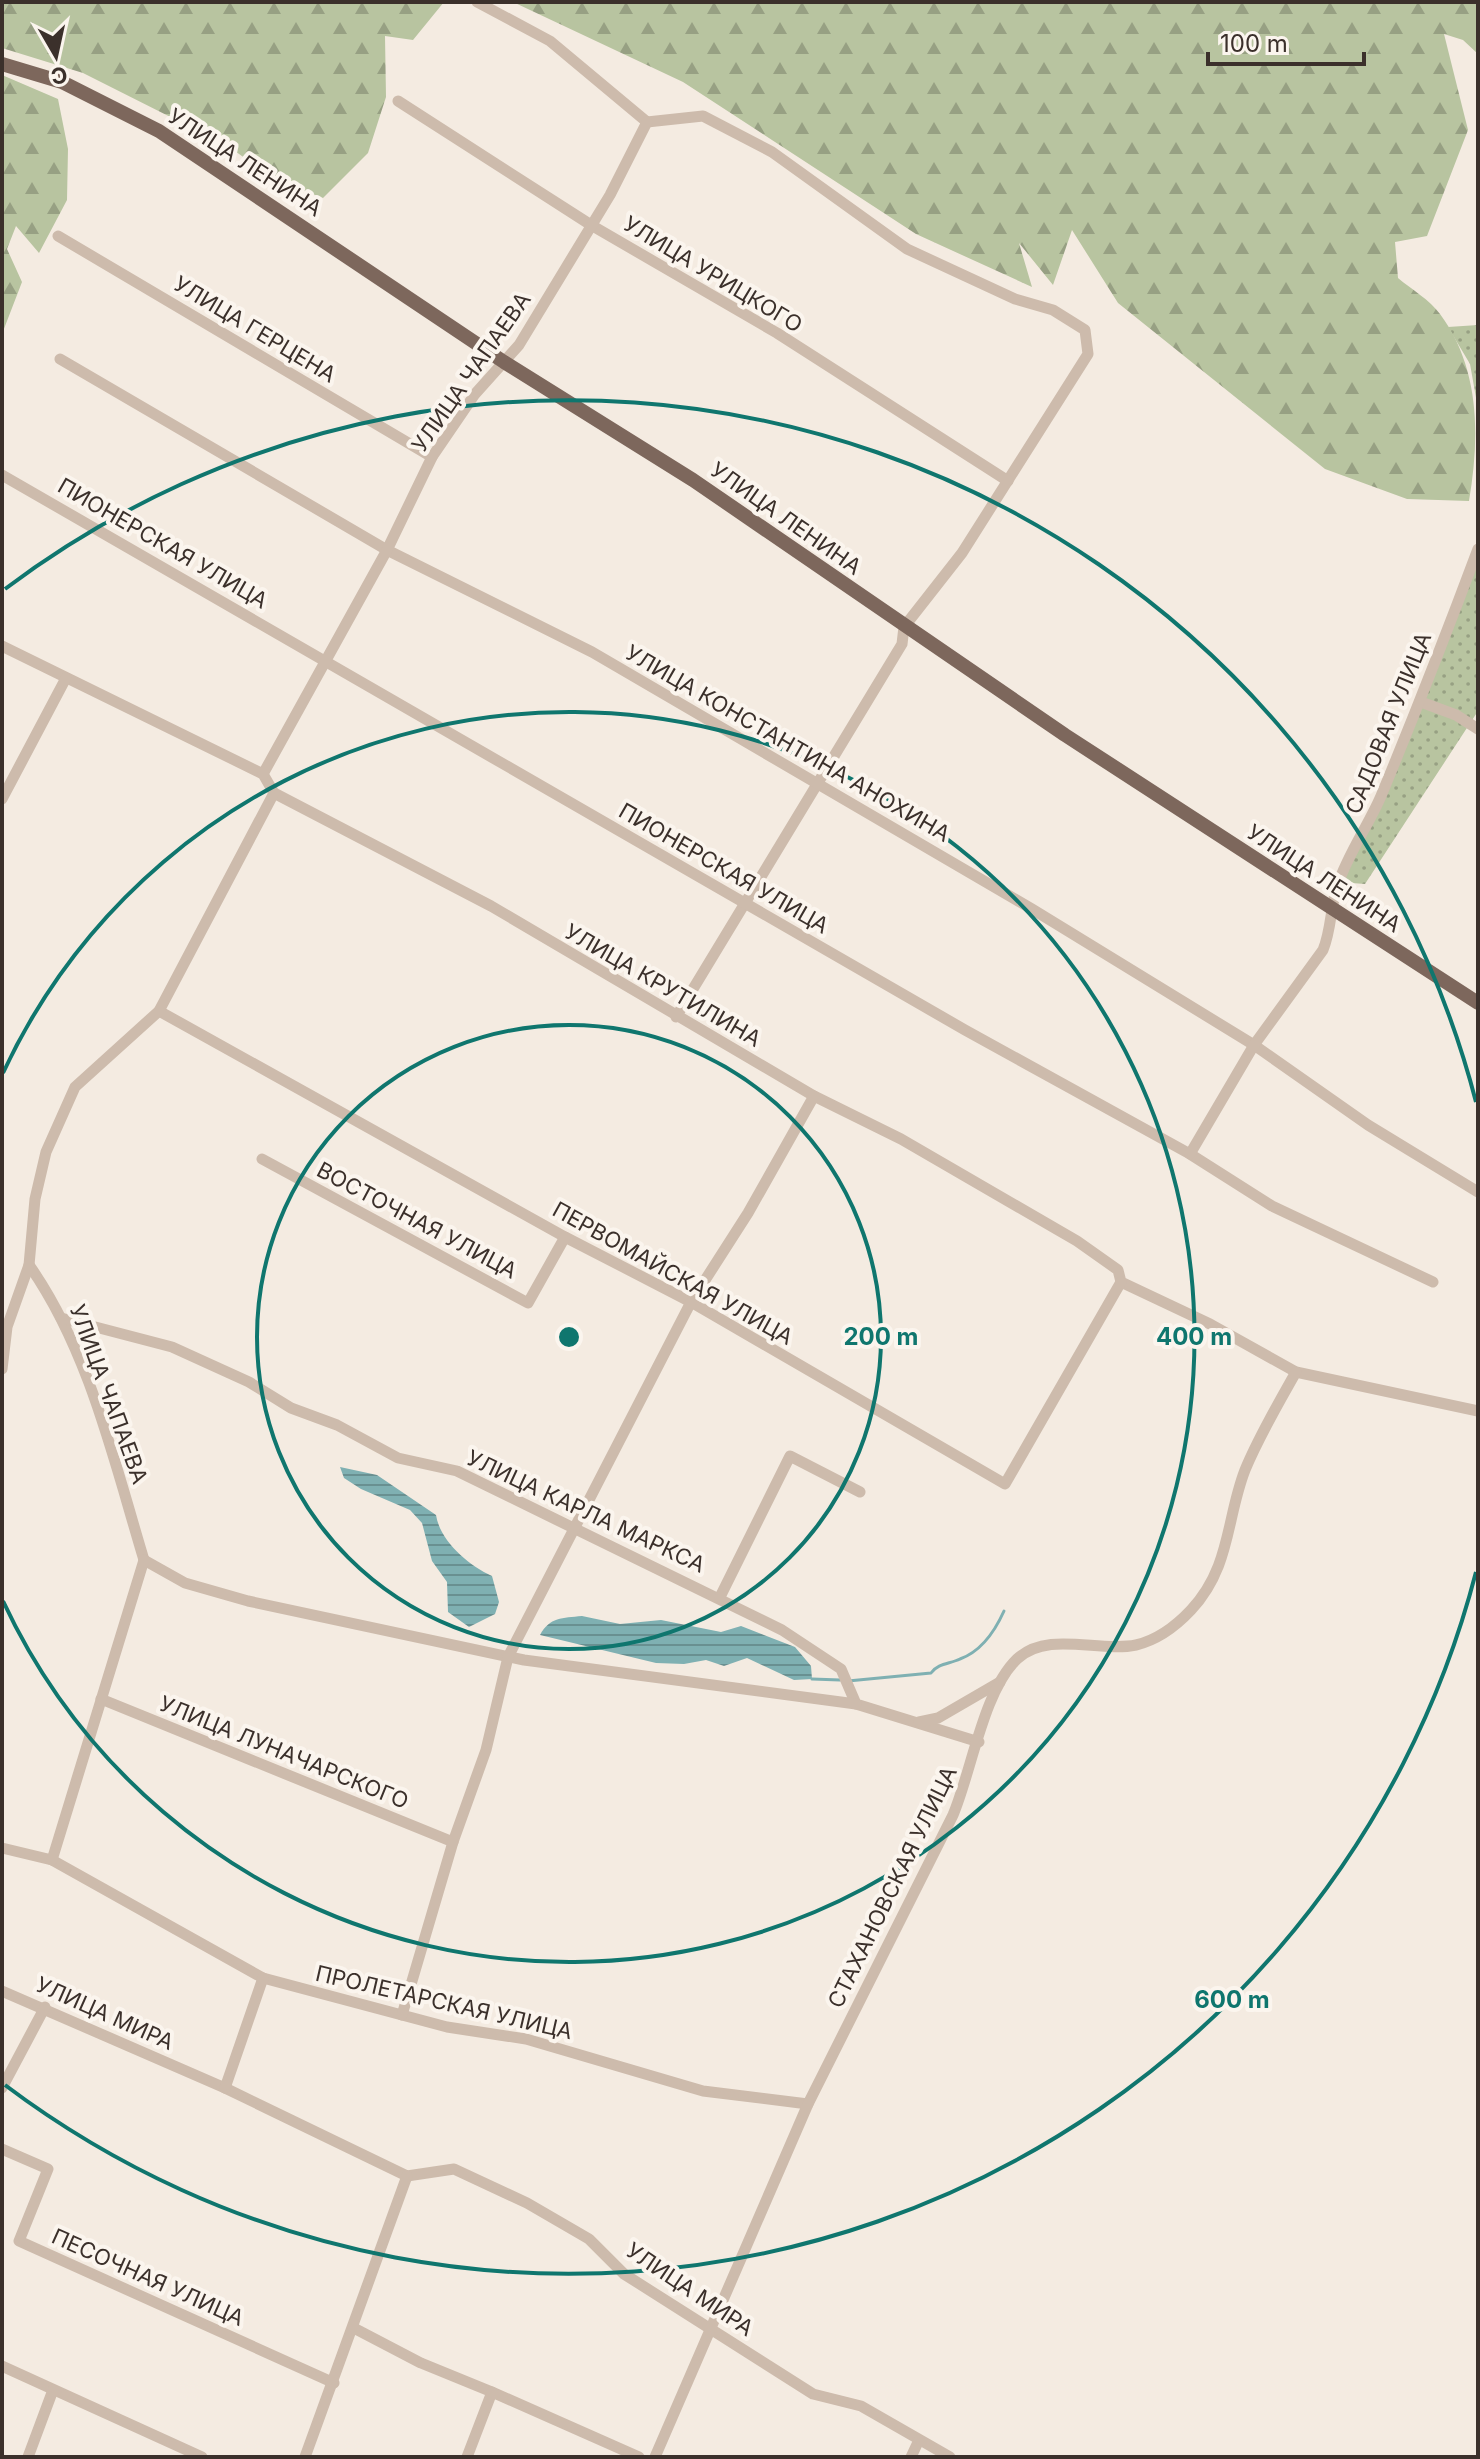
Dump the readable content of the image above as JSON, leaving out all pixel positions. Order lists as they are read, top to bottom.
{
  "streets": {
    "main road": ["УЛИЦА ЛЕНИНА"],
    "street": [
      "УЛИЦА УРИЦКОГО",
      "УЛИЦА ГЕРЦЕНА",
      "УЛИЦА ЧАПАЕВА",
      "ПИОНЕРСКАЯ УЛИЦА",
      "САДОВАЯ УЛИЦА",
      "УЛИЦА КОНСТАНТИНА АНОХИНА",
      "УЛИЦА КРУТИЛИНА",
      "ВОСТОЧНАЯ УЛИЦА",
      "ПЕРВОМАЙСКАЯ УЛИЦА",
      "УЛИЦА КАРЛА МАРКСА",
      "УЛИЦА ЛУНАЧАРСКОГО",
      "СТАХАНОВСКАЯ УЛИЦА",
      "ПРОЛЕТАРСКАЯ УЛИЦА",
      "УЛИЦА МИРА",
      "ПЕСОЧНАЯ УЛИЦА"
    ]
  },
  "crossings": [
    ["УЛИЦА ЛЕНИНА", "УЛИЦА ЧАПАЕВА"],
    ["УЛИЦА ЛЕНИНА", "САДОВАЯ УЛИЦА"],
    ["УЛИЦА УРИЦКОГО", "УЛИЦА ЧАПАЕВА"],
    ["УЛИЦА ГЕРЦЕНА", "УЛИЦА ЧАПАЕВА"],
    ["УЛИЦА ЧАПАЕВА", "ПИОНЕРСКАЯ УЛИЦА"],
    ["УЛИЦА ЧАПАЕВА", "УЛИЦА КОНСТАНТИНА АНОХИНА"],
    ["УЛИЦА ЧАПАЕВА", "УЛИЦА КАРЛА МАРКСА"],
    ["ПИОНЕРСКАЯ УЛИЦА", "САДОВАЯ УЛИЦА"],
    ["САДОВАЯ УЛИЦА", "УЛИЦА КОНСТАНТИНА АНОХИНА"],
    ["УЛИЦА КРУТИЛИНА", "ПЕРВОМАЙСКАЯ УЛИЦА"],
    ["УЛИЦА КРУТИЛИНА", "СТАХАНОВСКАЯ УЛИЦА"],
    ["ВОСТОЧНАЯ УЛИЦА", "ПЕРВОМАЙСКАЯ УЛИЦА"],
    ["СТАХАНОВСКАЯ УЛИЦА", "ПРОЛЕТАРСКАЯ УЛИЦА"],
    ["СТАХАНОВСКАЯ УЛИЦА", "УЛИЦА МИРА"]
  ],
  "scale_bar": "100 m",
  "north": "bottom",
  "rings": ["200 m", "400 m", "600 m"]
}
